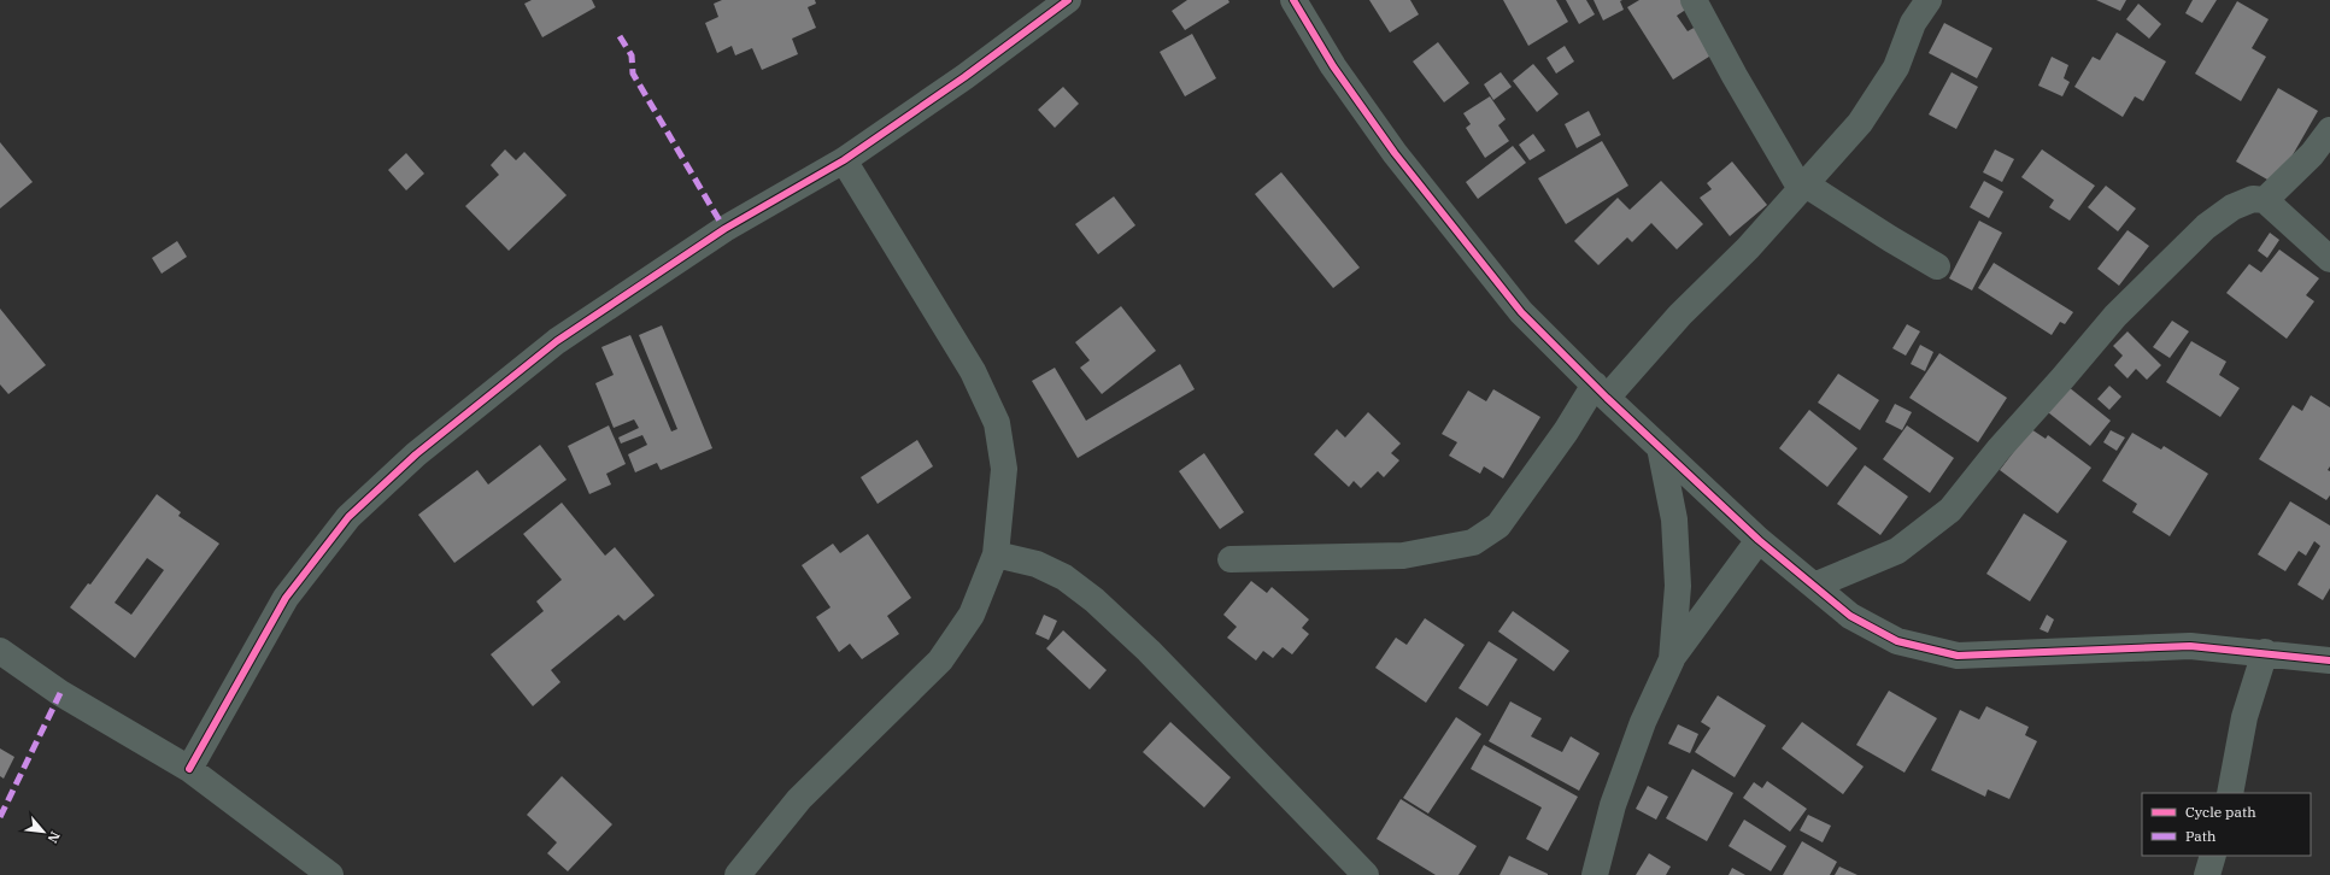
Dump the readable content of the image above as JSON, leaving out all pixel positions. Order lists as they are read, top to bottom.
{
  "legend": ["Cycle path", "Path"],
  "north": "bottom right"
}
